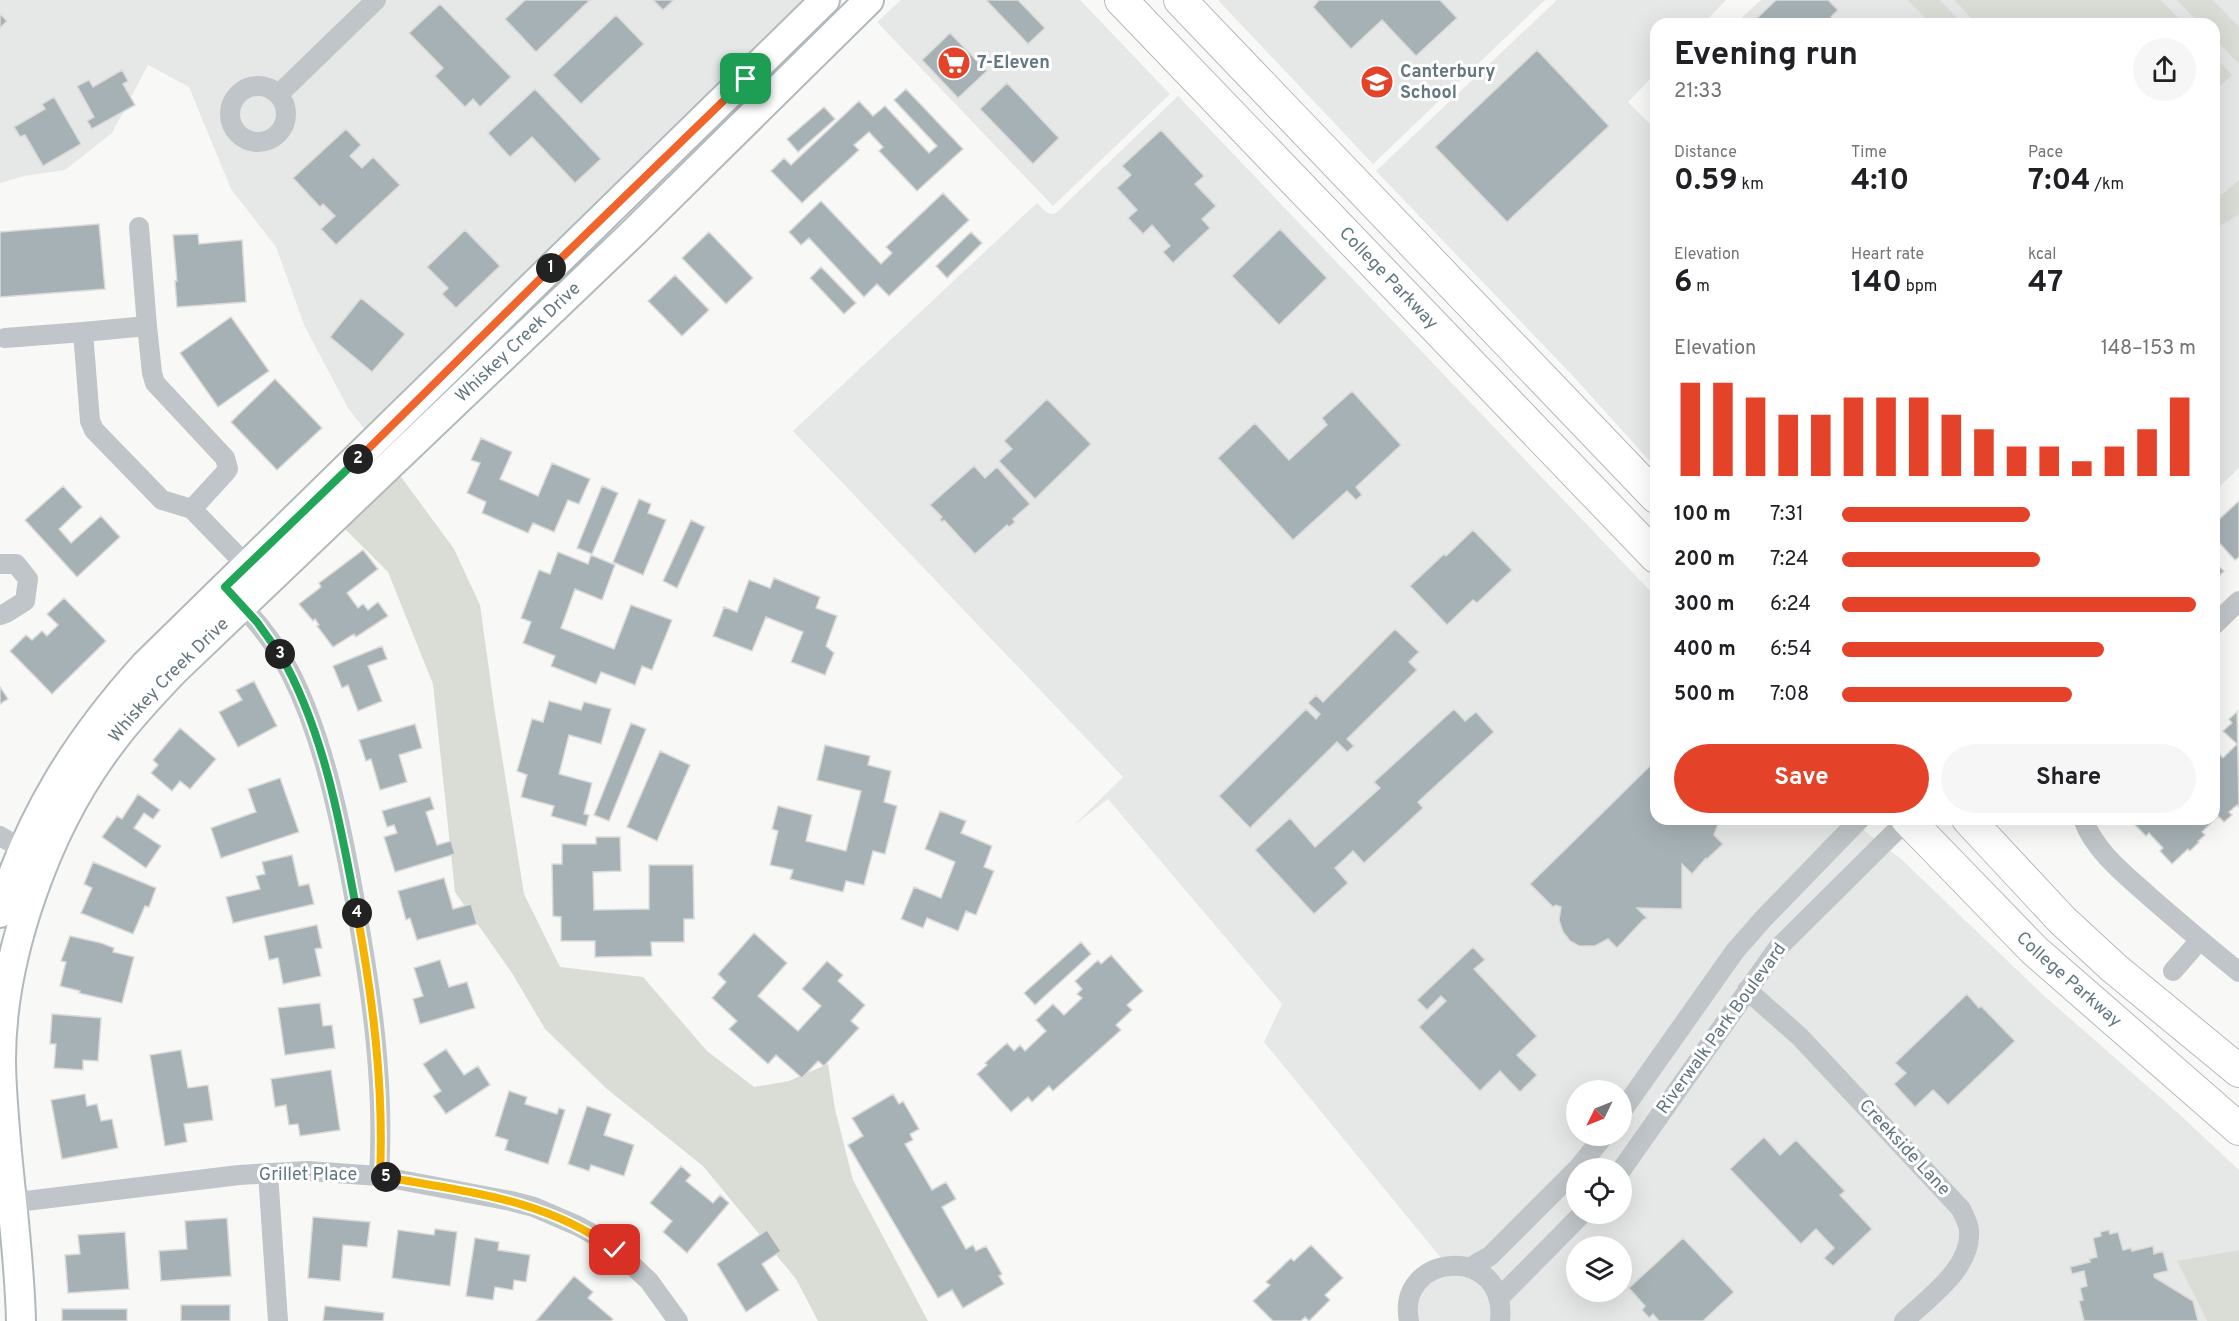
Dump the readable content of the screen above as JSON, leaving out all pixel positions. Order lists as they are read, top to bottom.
{
  "streets": {
    "main road": ["College Parkway"],
    "street": [
      "Whiskey Creek Drive",
      "Riverwalk Park Boulevard",
      "Creekside Lane",
      "Grillet Place"
    ]
  },
  "crossings": [
    ["Whiskey Creek Drive", "Grillet Place"],
    ["Riverwalk Park Boulevard", "Creekside Lane"]
  ],
  "places": {
    "supermarket": ["7-Eleven"],
    "school or university": ["Canterbury School"]
  },
  "north": "bottom left",
  "page": {
    "heading": ["Evening run", "21:33"],
    "stats": [
      ["Distance", "0.59 km"],
      ["Time", "4:10"],
      ["Pace", "7:04 /km"],
      ["Elevation", "6 m"],
      ["Heart rate", "140 bpm"],
      ["kcal", "47"]
    ],
    "pins": [
      "1",
      "2",
      "3",
      "4",
      "5"
    ],
    "chart": ["Elevation", "148–153 m"],
    "list": [
      {
        "name": "100 m",
        "note": "7:31"
      },
      {
        "name": "200 m",
        "note": "7:24"
      },
      {
        "name": "300 m",
        "note": "6:24"
      },
      {
        "name": "400 m",
        "note": "6:54"
      },
      {
        "name": "500 m",
        "note": "7:08"
      }
    ],
    "buttons": ["Save", "Share"]
  }
}
